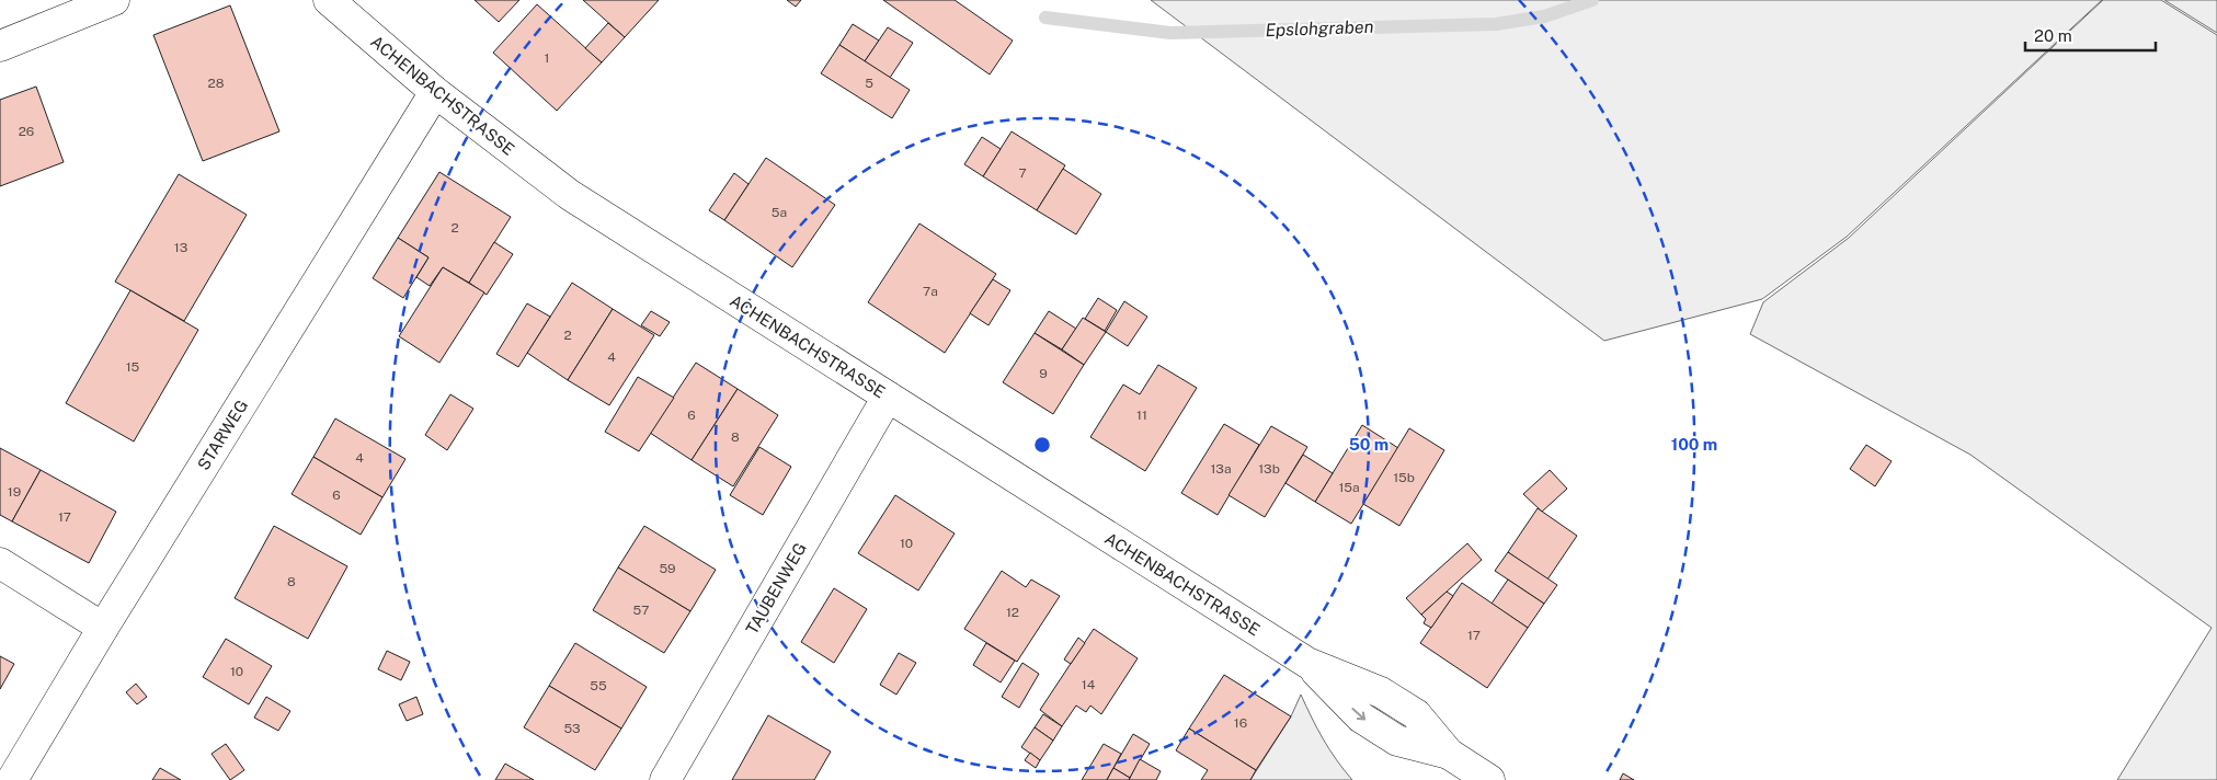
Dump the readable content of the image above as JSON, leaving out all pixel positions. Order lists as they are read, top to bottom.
{
  "streets": {
    "street": ["ACHENBACHSTRASSE", "STARWEG", "TAUBENWEG"]
  },
  "crossings": [
    ["ACHENBACHSTRASSE", "STARWEG"],
    ["ACHENBACHSTRASSE", "TAUBENWEG"]
  ],
  "water": ["Epslohgraben"],
  "house_numbers": [
    "1",
    "28",
    "5",
    "26",
    "7",
    "5a",
    "2",
    "13",
    "7a",
    "2",
    "4",
    "15",
    "9",
    "6",
    "11",
    "8",
    "4",
    "13a",
    "13b",
    "15b",
    "15a",
    "19",
    "6",
    "17",
    "10",
    "59",
    "8",
    "57",
    "12",
    "17",
    "10",
    "14",
    "55",
    "16",
    "53"
  ],
  "scale_bar": "20 m",
  "rings": ["50 m", "100 m"]
}
